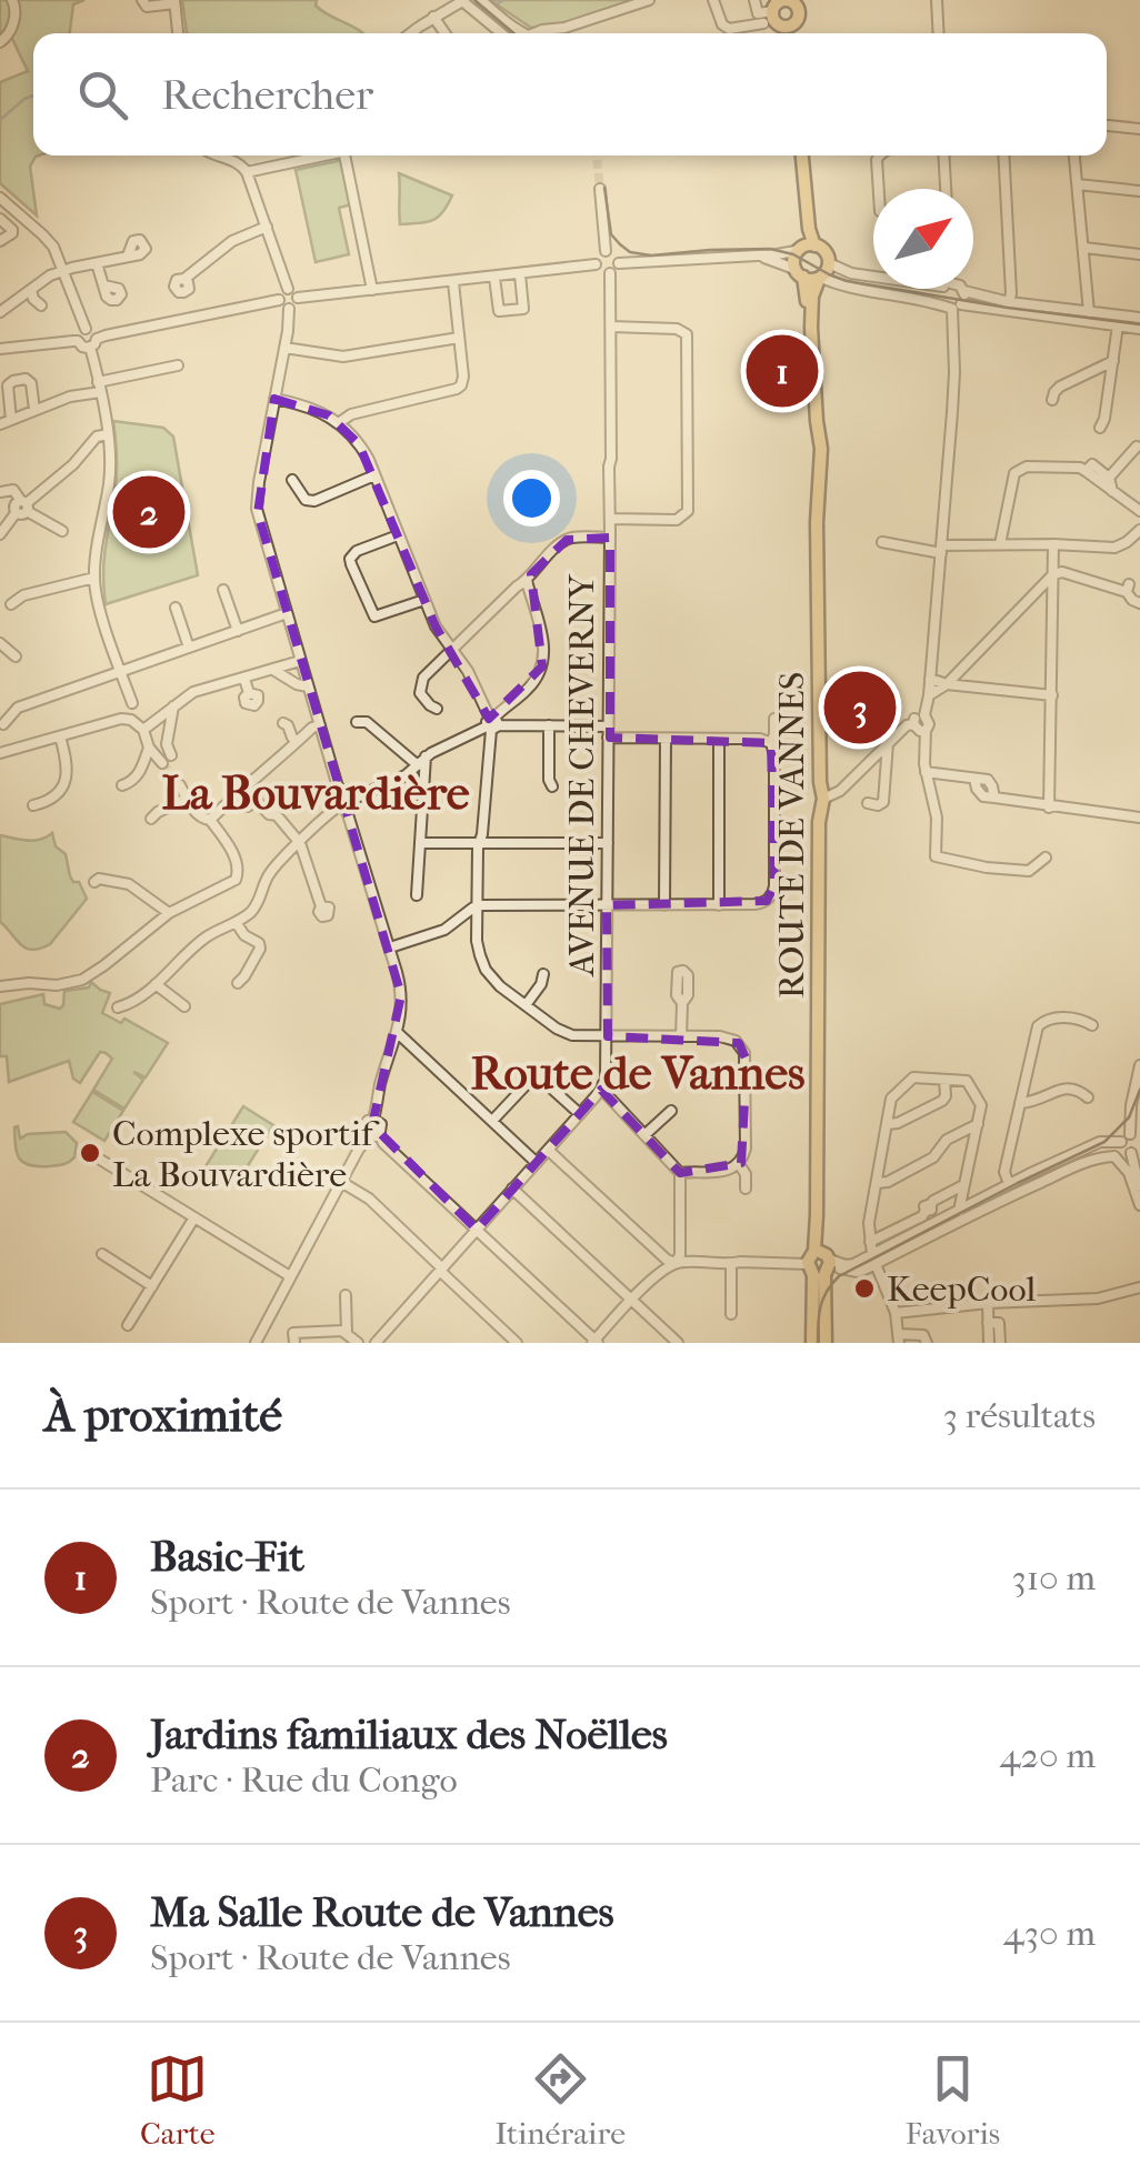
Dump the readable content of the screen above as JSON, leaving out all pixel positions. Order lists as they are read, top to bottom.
{
  "streets": {
    "main road": ["ROUTE DE VANNES"],
    "street": ["AVENUE DE CHEVERNY"]
  },
  "districts": ["La Bouvardière", "Route de Vannes"],
  "places": ["Complexe sportif La Bouvardière", "KeepCool"],
  "north": "top right",
  "page": {
    "search": "Rechercher",
    "pins": ["1", "2", "3"],
    "heading": ["À proximité", "3 résultats"],
    "list": [
      {
        "mark": "1",
        "name": "Basic-Fit",
        "note": "Sport · Route de Vannes",
        "value": "310 m"
      },
      {
        "mark": "2",
        "name": "Jardins familiaux des Noëlles",
        "note": "Parc · Rue du Congo",
        "value": "420 m"
      },
      {
        "mark": "3",
        "name": "Ma Salle Route de Vannes",
        "note": "Sport · Route de Vannes",
        "value": "430 m"
      }
    ],
    "nav": ["Carte", "Itinéraire", "Favoris"]
  }
}
